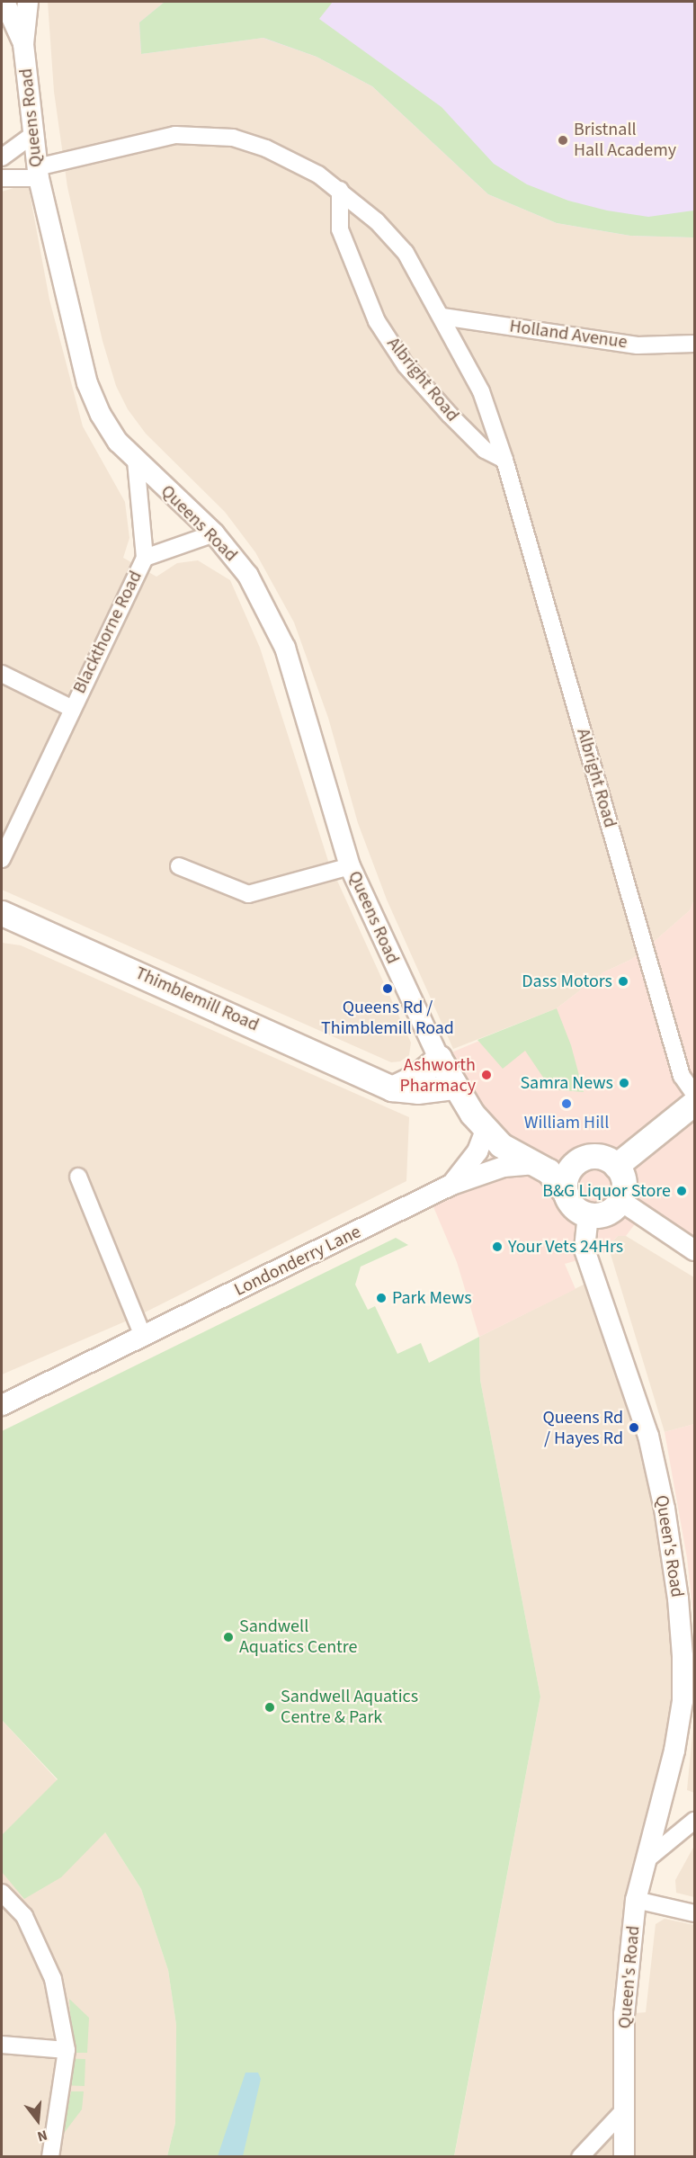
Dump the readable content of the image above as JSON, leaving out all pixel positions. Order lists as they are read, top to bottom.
{
  "streets": {
    "main road": ["Thimblemill Road"],
    "street": [
      "Queens Road",
      "Holland Avenue",
      "Albright Road",
      "Blackthorne Road",
      "Londonderry Lane",
      "Queen's Road"
    ]
  },
  "crossings": [
    ["Queens Road", "Albright Road"],
    ["Queens Road", "Blackthorne Road"],
    ["Holland Avenue", "Albright Road"]
  ],
  "places": [
    "Bristnall Hall Academy",
    "Dass Motors",
    "Queens Rd / Thimblemill Road",
    "Ashworth Pharmacy",
    "Samra News",
    "William Hill",
    "B&G Liquor Store",
    "Your Vets 24Hrs",
    "Park Mews",
    "Queens Rd / Hayes Rd",
    "Sandwell Aquatics Centre",
    "Sandwell Aquatics Centre & Park"
  ],
  "north": "bottom"
}
